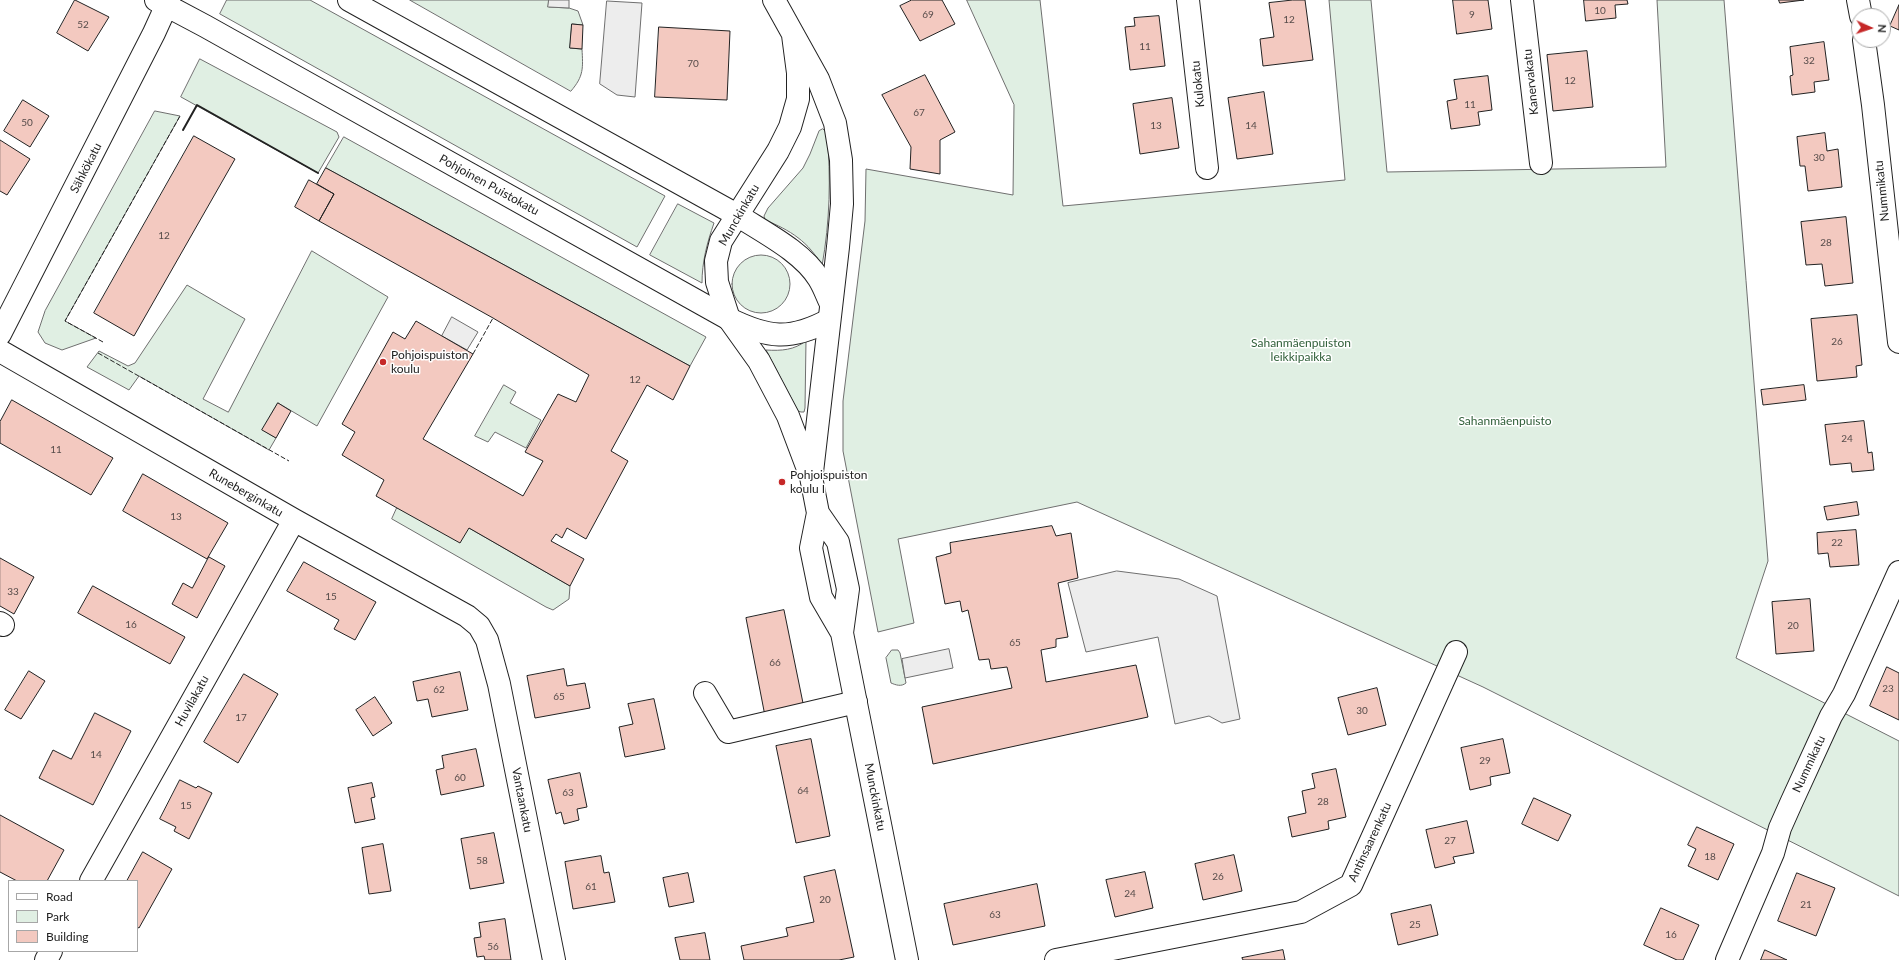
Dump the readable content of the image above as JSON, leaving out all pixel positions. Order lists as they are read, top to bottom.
{
  "streets": {
    "street": [
      "Kanervakatu",
      "Kulokatu",
      "Sähkökatu",
      "Pohjoinen Puistokatu",
      "Nummikatu",
      "Munckinkatu",
      "Runeberginkatu",
      "Huvilakatu",
      "Vantaankatu",
      "Antinsaarenkatu"
    ]
  },
  "crossings": [
    ["Sähkökatu", "Pohjoinen Puistokatu"],
    ["Pohjoinen Puistokatu", "Munckinkatu"],
    ["Runeberginkatu", "Huvilakatu"],
    ["Runeberginkatu", "Vantaankatu"]
  ],
  "parks": ["Sahanmäenpuiston leikkipaikka", "Sahanmäenpuisto"],
  "places": ["Pohjoispuiston koulu", "Pohjoispuiston koulu I"],
  "house_numbers": [
    "10",
    "69",
    "9",
    "12",
    "52",
    "11",
    "32",
    "70",
    "12",
    "11",
    "67",
    "50",
    "13",
    "14",
    "30",
    "12",
    "28",
    "26",
    "12",
    "24",
    "11",
    "13",
    "22",
    "33",
    "15",
    "16",
    "20",
    "65",
    "66",
    "23",
    "62",
    "65",
    "30",
    "17",
    "14",
    "29",
    "60",
    "64",
    "63",
    "28",
    "15",
    "27",
    "18",
    "58",
    "26",
    "61",
    "24",
    "20",
    "21",
    "63",
    "25",
    "16",
    "56"
  ],
  "legend": ["Road", "Park", "Building"],
  "north": "right"
}
